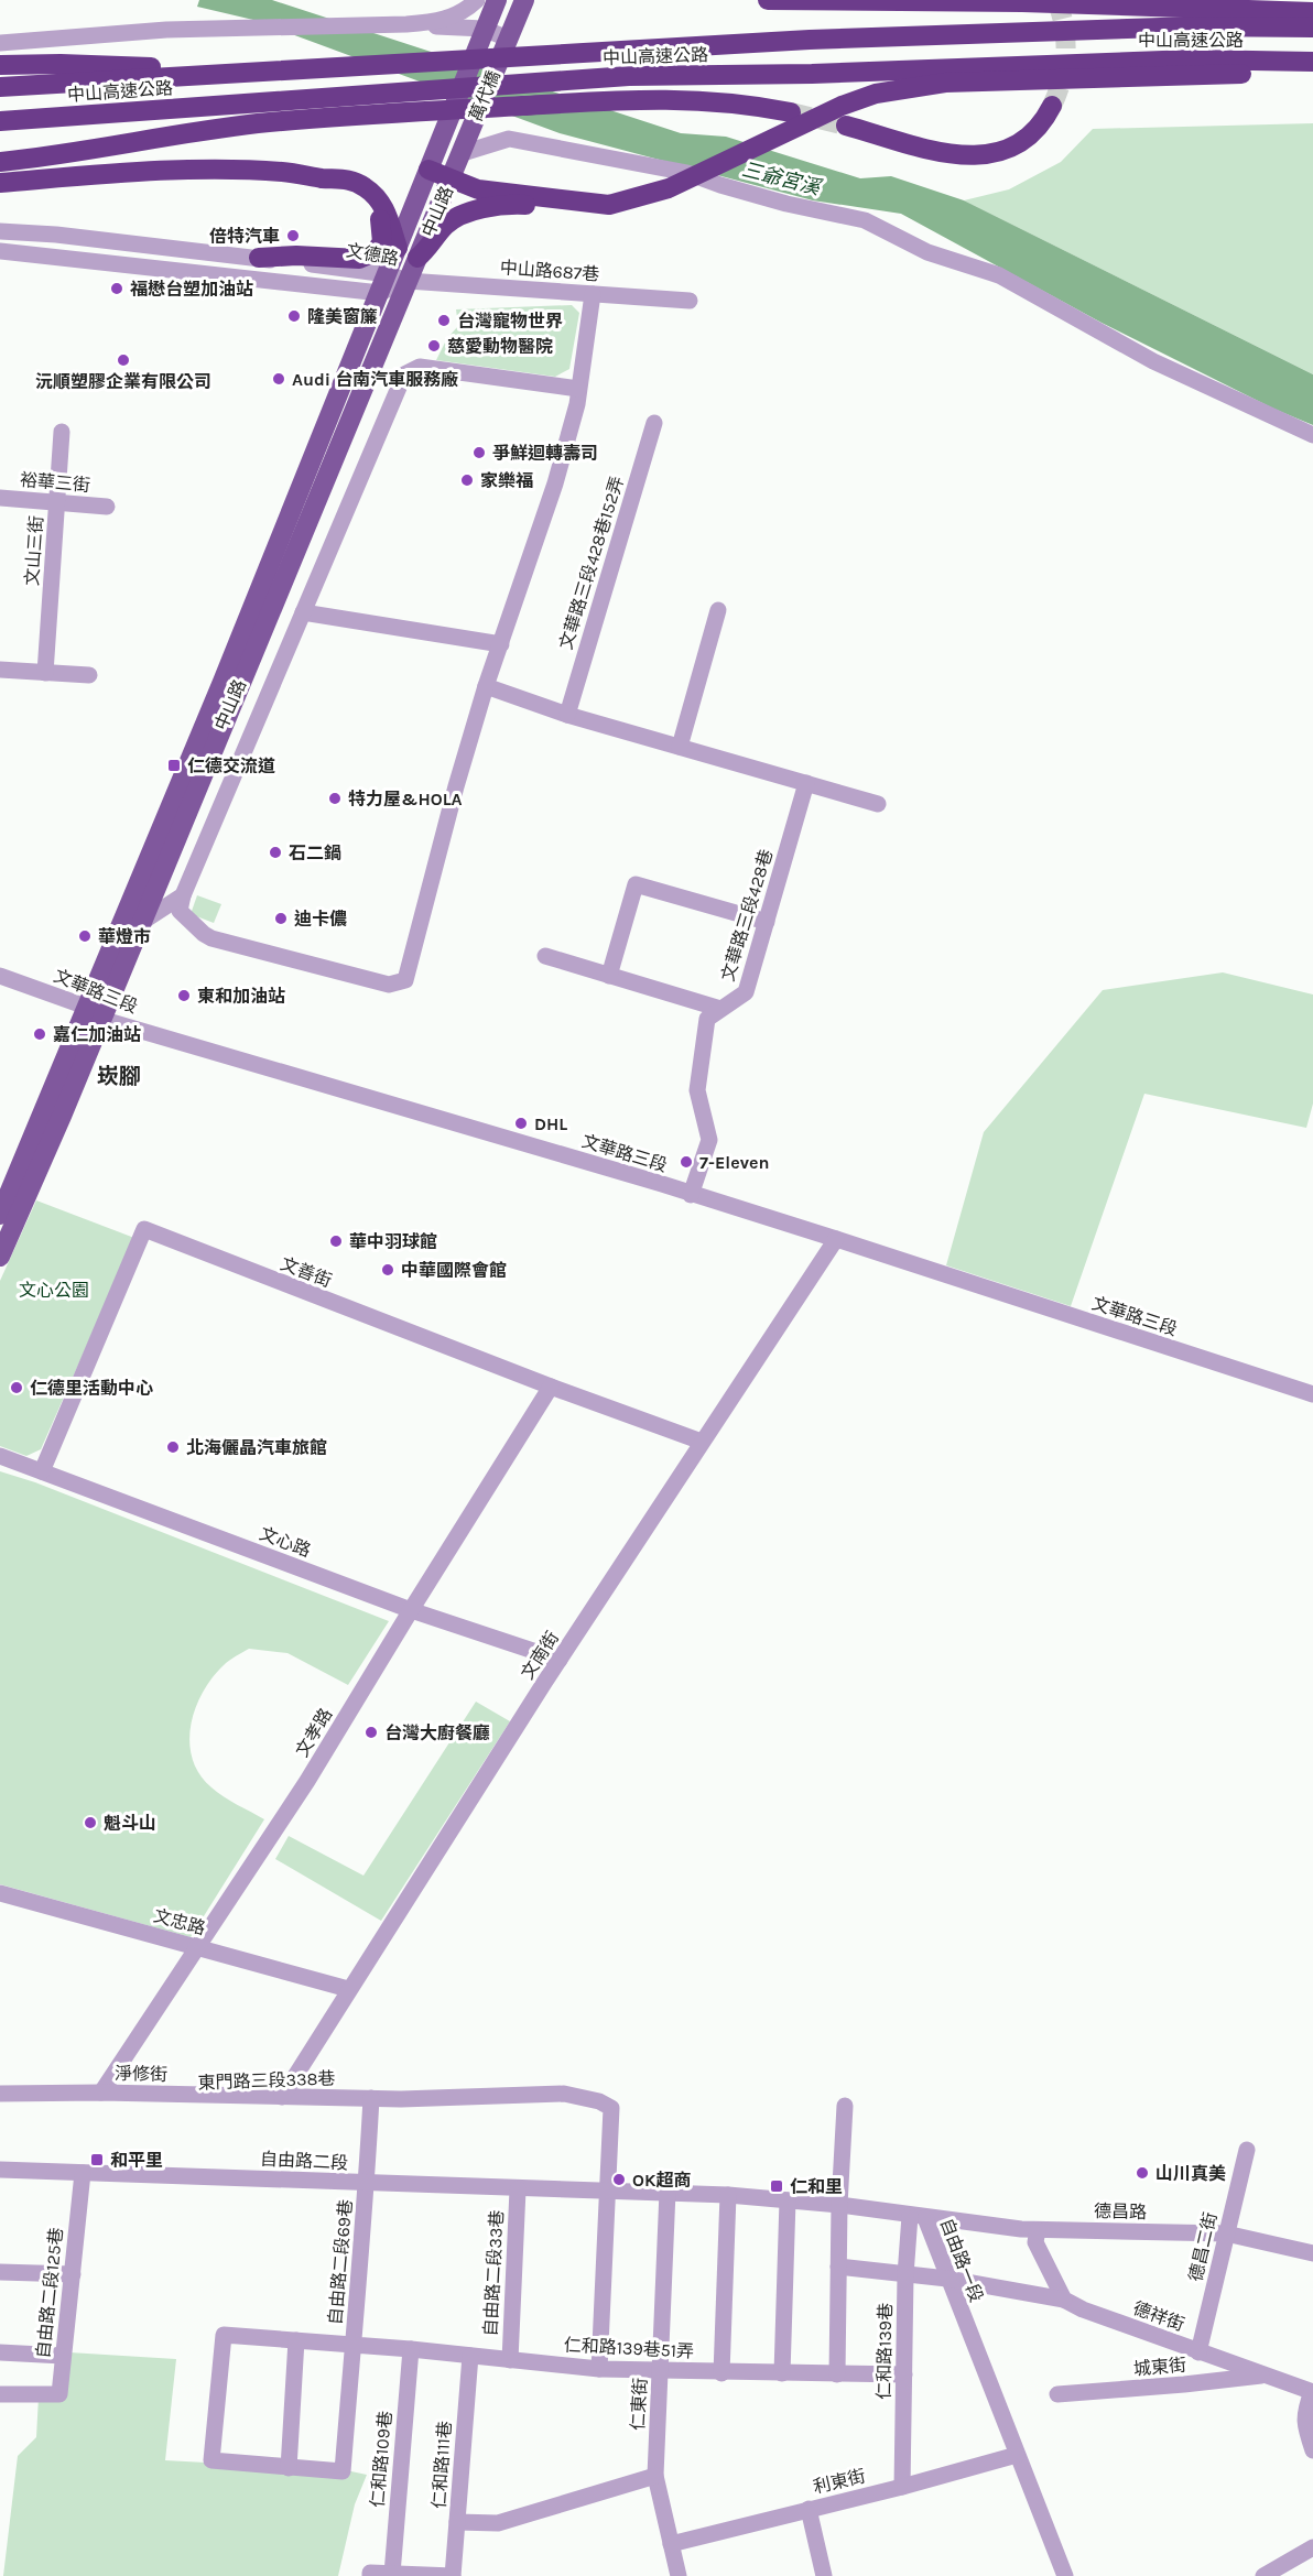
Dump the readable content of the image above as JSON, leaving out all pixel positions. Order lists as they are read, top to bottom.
{
  "streets": {
    "highway": ["中山高速公路"],
    "main road": ["萬代橋", "中山路"],
    "street": [
      "文德路",
      "中山路687巷",
      "裕華三街",
      "文山三街",
      "文華路三段428巷152弄",
      "文華路三段428巷",
      "文華路三段",
      "文善街",
      "文心路",
      "文南街",
      "文孝路",
      "文忠路",
      "淨修街",
      "東門路三段338巷",
      "自由路二段",
      "德昌路",
      "德昌二街",
      "自由路一段",
      "自由路二段69巷",
      "自由路二段33巷",
      "自由路二段125巷",
      "德祥街",
      "仁和路139巷51弄",
      "仁和路139巷",
      "城東街",
      "仁東街",
      "仁和路109巷",
      "仁和路111巷",
      "利東街"
    ]
  },
  "crossings": [
    ["萬代橋", "中山路"],
    ["中山路", "文德路"],
    ["中山路", "中山路687巷"],
    ["中山路", "文華路三段"],
    ["文德路", "中山路687巷"],
    ["裕華三街", "文山三街"],
    ["文華路三段428巷", "文華路三段"],
    ["文華路三段", "文南街"],
    ["文善街", "文心路"],
    ["文善街", "文南街"],
    ["文善街", "文孝路"],
    ["文心路", "文南街"],
    ["文心路", "文孝路"],
    ["文南街", "文忠路"],
    ["文南街", "淨修街"],
    ["文南街", "東門路三段338巷"],
    ["文孝路", "文忠路"],
    ["文孝路", "淨修街"],
    ["淨修街", "東門路三段338巷"],
    ["東門路三段338巷", "自由路二段"],
    ["東門路三段338巷", "自由路一段"],
    ["東門路三段338巷", "自由路二段69巷"],
    ["自由路二段", "自由路一段"],
    ["自由路二段", "自由路二段69巷"],
    ["自由路二段", "自由路二段33巷"],
    ["自由路二段", "自由路二段125巷"],
    ["德昌路", "德昌二街"],
    ["德昌路", "自由路一段"],
    ["德昌路", "仁和路139巷"],
    ["德昌二街", "德祥街"],
    ["自由路一段", "德祥街"],
    ["自由路一段", "仁和路139巷"],
    ["自由路一段", "仁東街"],
    ["自由路一段", "利東街"],
    ["自由路二段69巷", "仁和路139巷51弄"],
    ["自由路二段33巷", "仁和路139巷51弄"],
    ["德祥街", "仁和路139巷"],
    ["德祥街", "城東街"],
    ["仁和路139巷51弄", "仁和路139巷"],
    ["仁和路139巷51弄", "仁東街"],
    ["仁和路139巷51弄", "仁和路109巷"],
    ["仁和路139巷51弄", "仁和路111巷"],
    ["仁和路139巷", "利東街"],
    ["仁東街", "利東街"]
  ],
  "districts": ["崁腳"],
  "water": ["三爺宮溪"],
  "parks": ["文心公園"],
  "places": {
    "other": [
      "倍特汽車",
      "福懋台塑加油站",
      "隆美窗簾",
      "台灣寵物世界",
      "慈愛動物醫院",
      "沅順塑膠企業有限公司",
      "Audi 台南汽車服務廠",
      "爭鮮迴轉壽司",
      "家樂福",
      "特力屋&HOLA",
      "石二鍋",
      "迪卡儂",
      "華燈市",
      "東和加油站",
      "嘉仁加油站",
      "DHL",
      "7-Eleven",
      "華中羽球館",
      "中華國際會館",
      "仁德里活動中心",
      "北海儷晶汽車旅館",
      "台灣大廚餐廳",
      "魁斗山",
      "山川真美",
      "OK超商"
    ],
    "transit": ["仁德交流道", "和平里", "仁和里"]
  }
}
